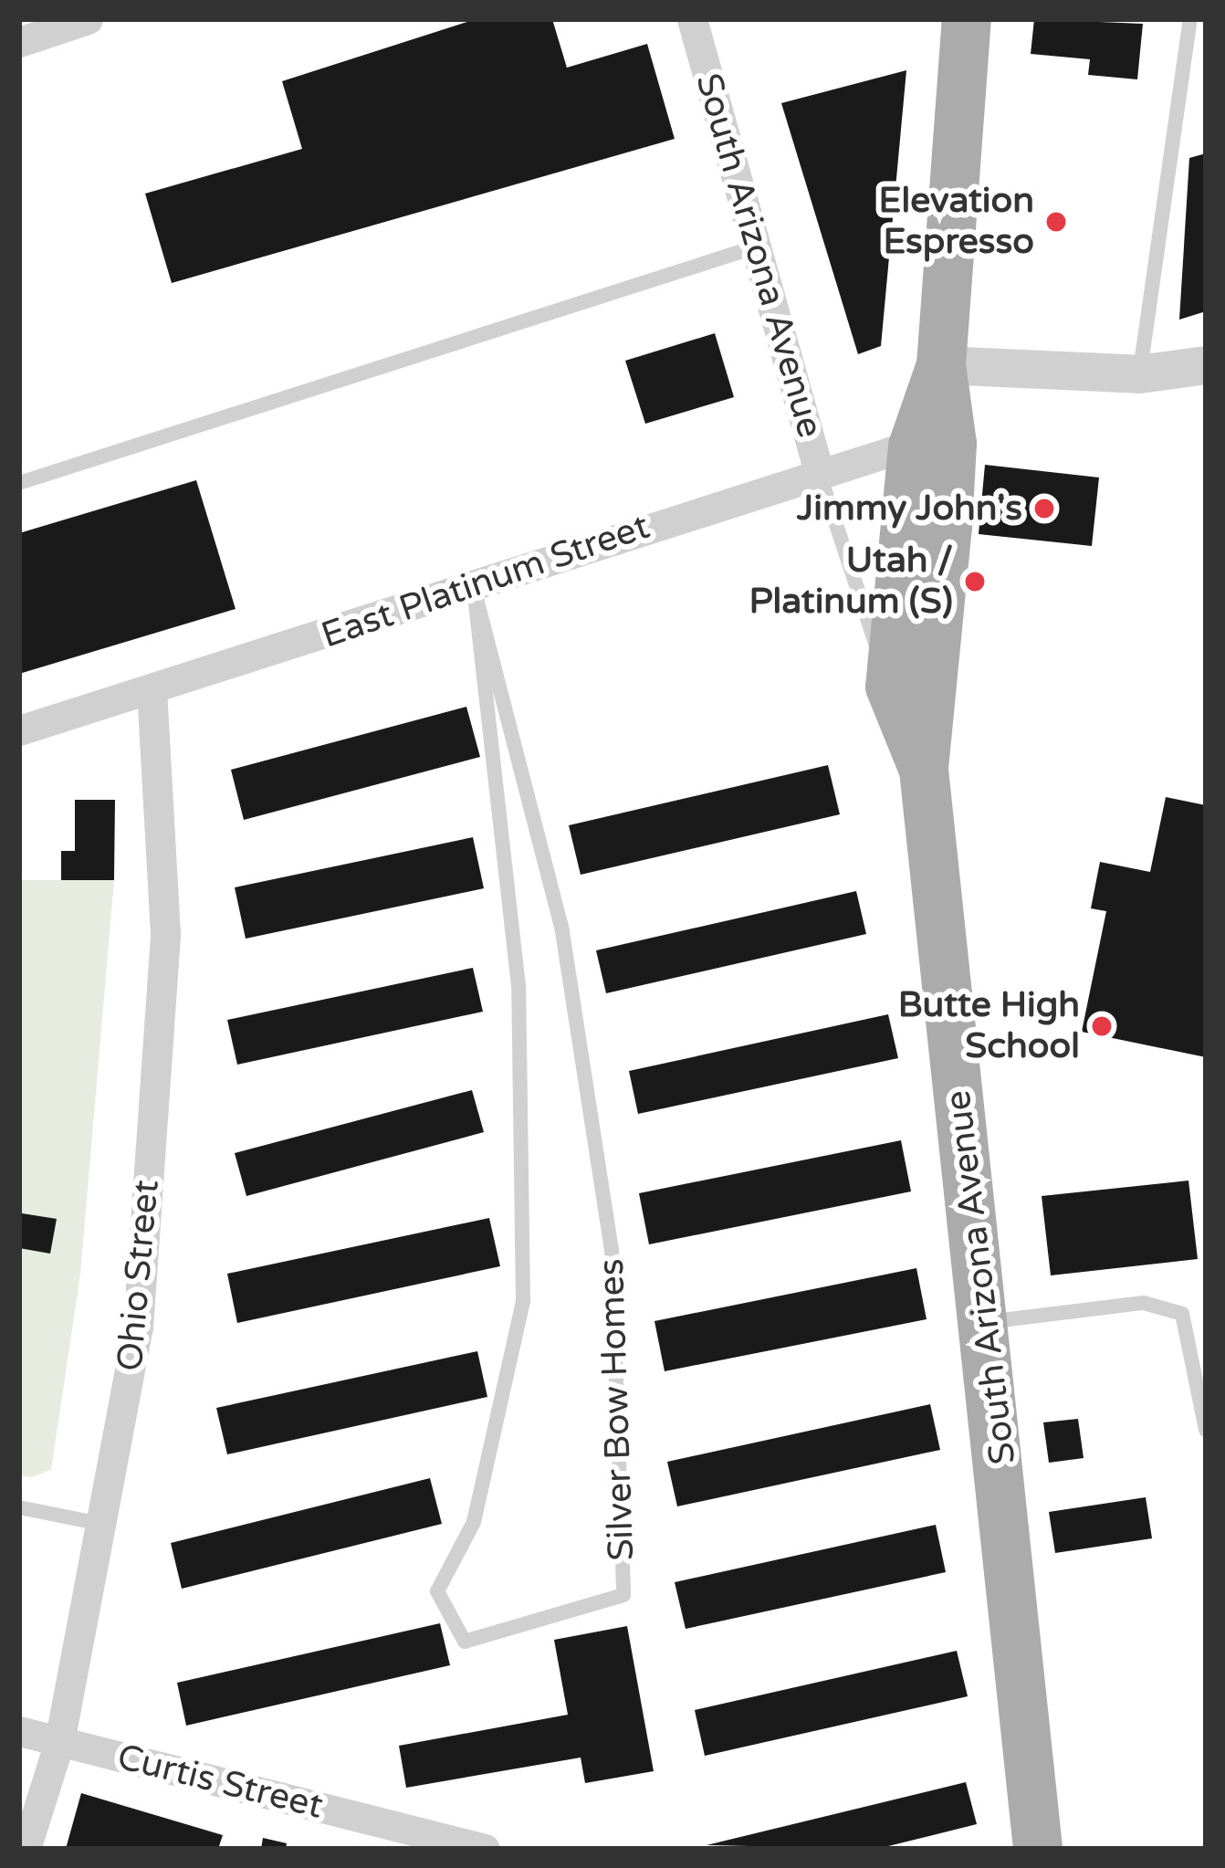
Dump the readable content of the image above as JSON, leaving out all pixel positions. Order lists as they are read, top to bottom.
{
  "streets": {
    "main road": ["South Arizona Avenue"],
    "street": ["East Platinum Street", "Ohio Street", "Curtis Street"],
    "lane": ["Silver Bow Homes"]
  },
  "crossings": [
    ["South Arizona Avenue", "East Platinum Street"],
    ["East Platinum Street", "Ohio Street"],
    ["East Platinum Street", "Silver Bow Homes"],
    ["Ohio Street", "Curtis Street"]
  ],
  "places": [
    "Elevation Espresso",
    "Jimmy John's",
    "Utah / Platinum (S)",
    "Butte High School"
  ]
}
